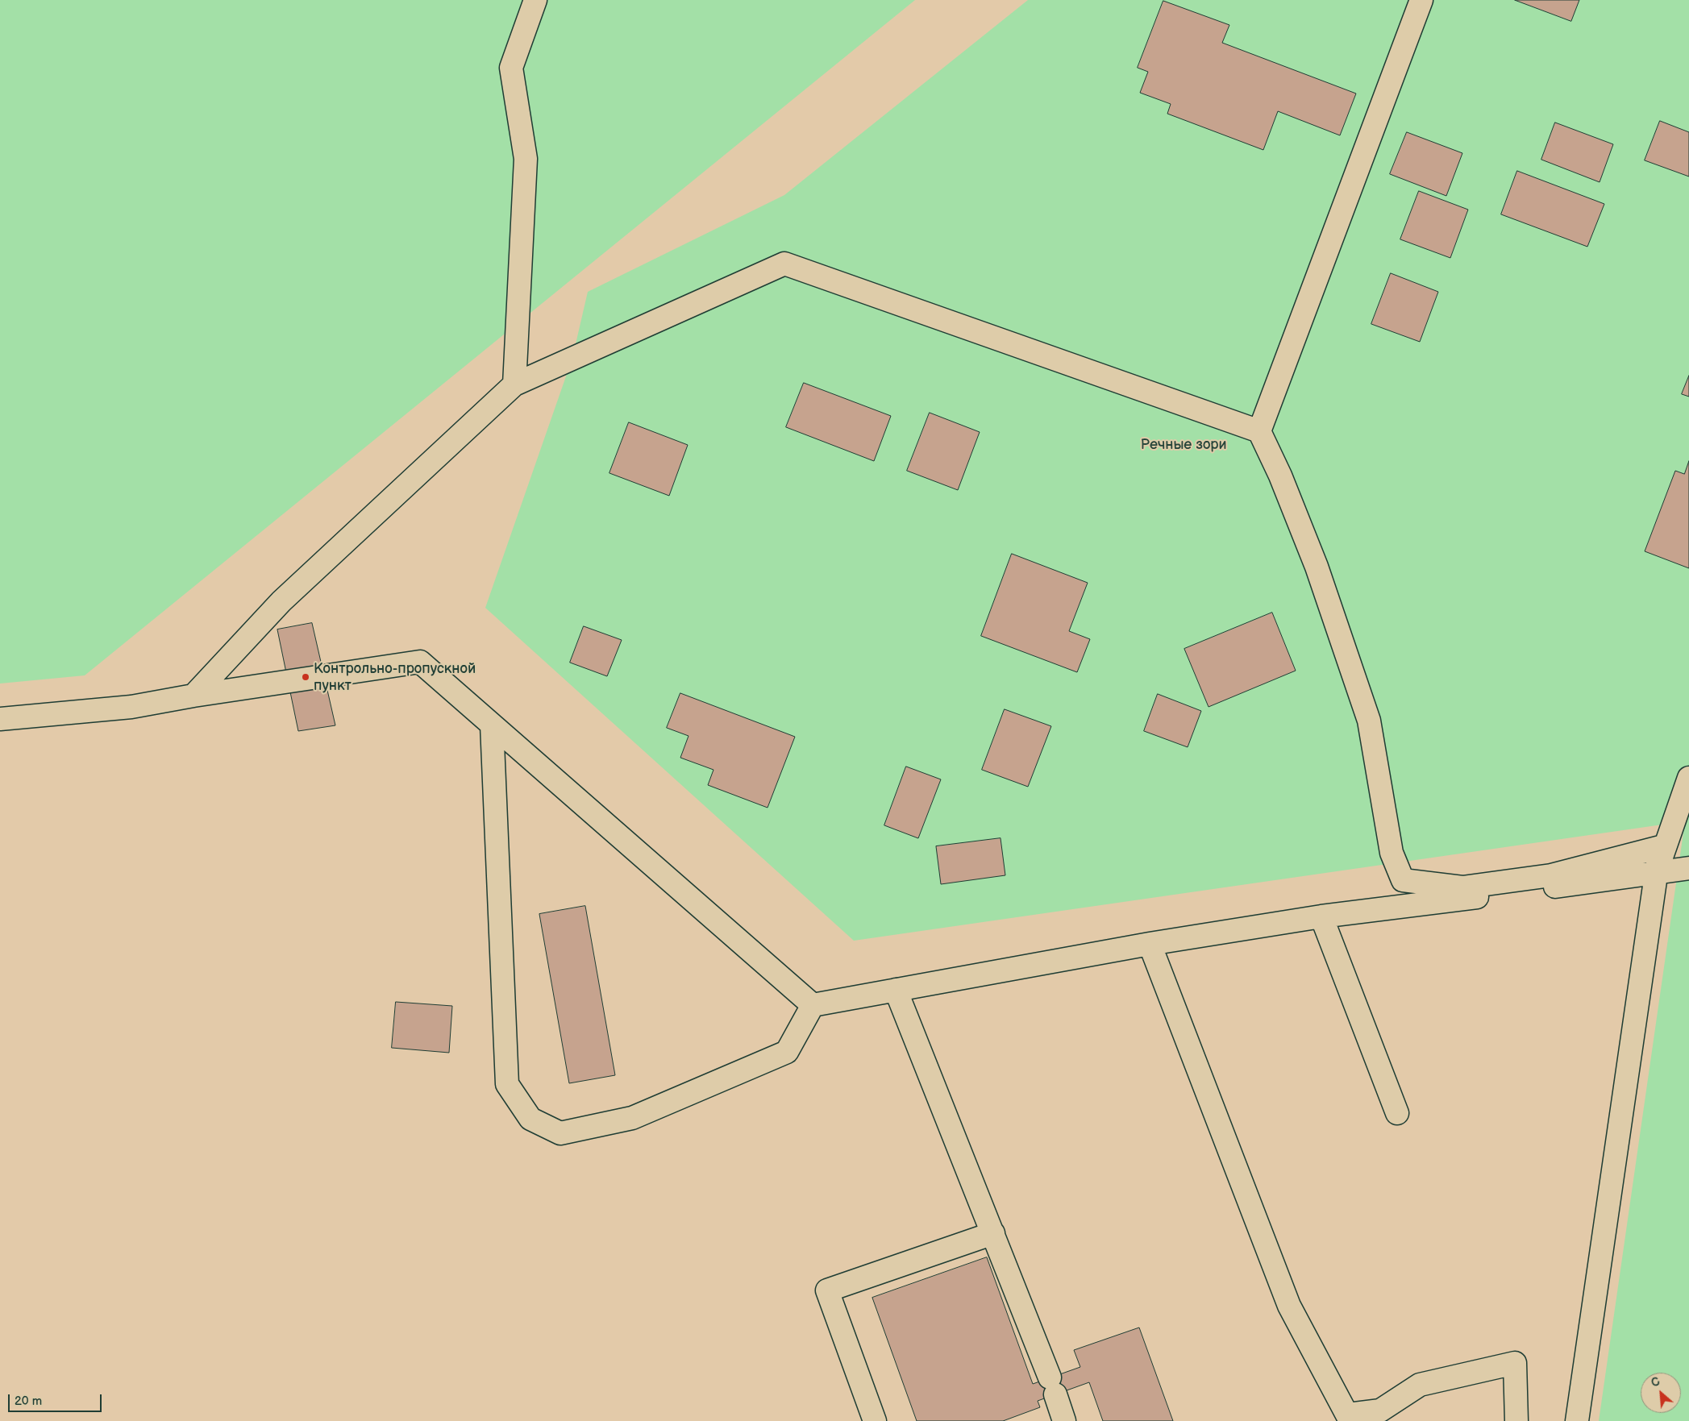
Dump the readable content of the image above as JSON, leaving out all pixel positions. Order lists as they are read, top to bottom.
{
  "parks": ["Речные зори"],
  "places": ["Контрольно-пропускной пункт"],
  "scale_bar": "20 m",
  "north": "top left"
}
